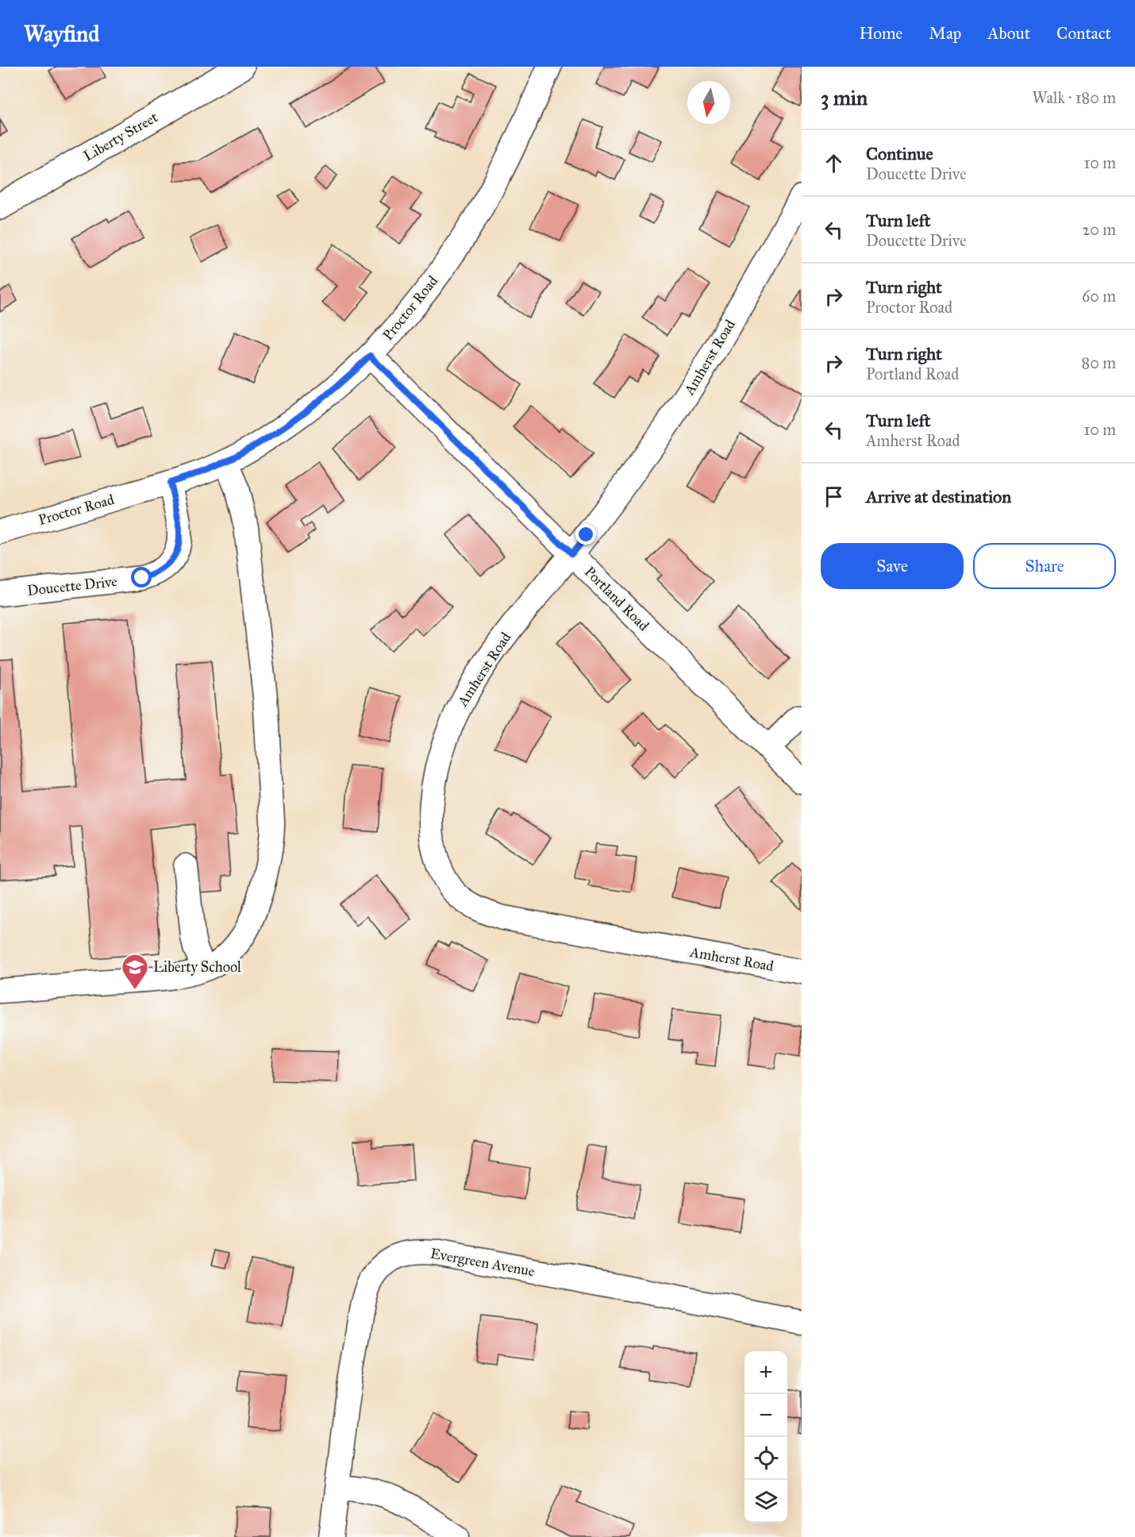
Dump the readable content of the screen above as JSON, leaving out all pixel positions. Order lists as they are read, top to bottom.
{
  "streets": {
    "main road": ["Liberty Street"],
    "street": [
      "Proctor Road",
      "Amherst Road",
      "Doucette Drive",
      "Portland Road",
      "Evergreen Avenue"
    ]
  },
  "crossings": [
    ["Proctor Road", "Doucette Drive"],
    ["Proctor Road", "Portland Road"],
    ["Amherst Road", "Portland Road"]
  ],
  "places": {
    "school or university": ["Liberty School"]
  },
  "north": "bottom",
  "page": {
    "header": "Wayfind",
    "nav": [
      "Home",
      "Map",
      "About",
      "Contact"
    ],
    "heading": ["3 min", "Walk · 180 m"],
    "list": [
      ["Continue", "Doucette Drive", "10 m"],
      ["Turn left", "Doucette Drive", "20 m"],
      ["Turn right", "Proctor Road", "60 m"],
      ["Turn right", "Portland Road", "80 m"],
      ["Turn left", "Amherst Road", "10 m"],
      "Arrive at destination"
    ],
    "buttons": ["Save", "Share"],
    "map_buttons": ["+", "−"]
  }
}
